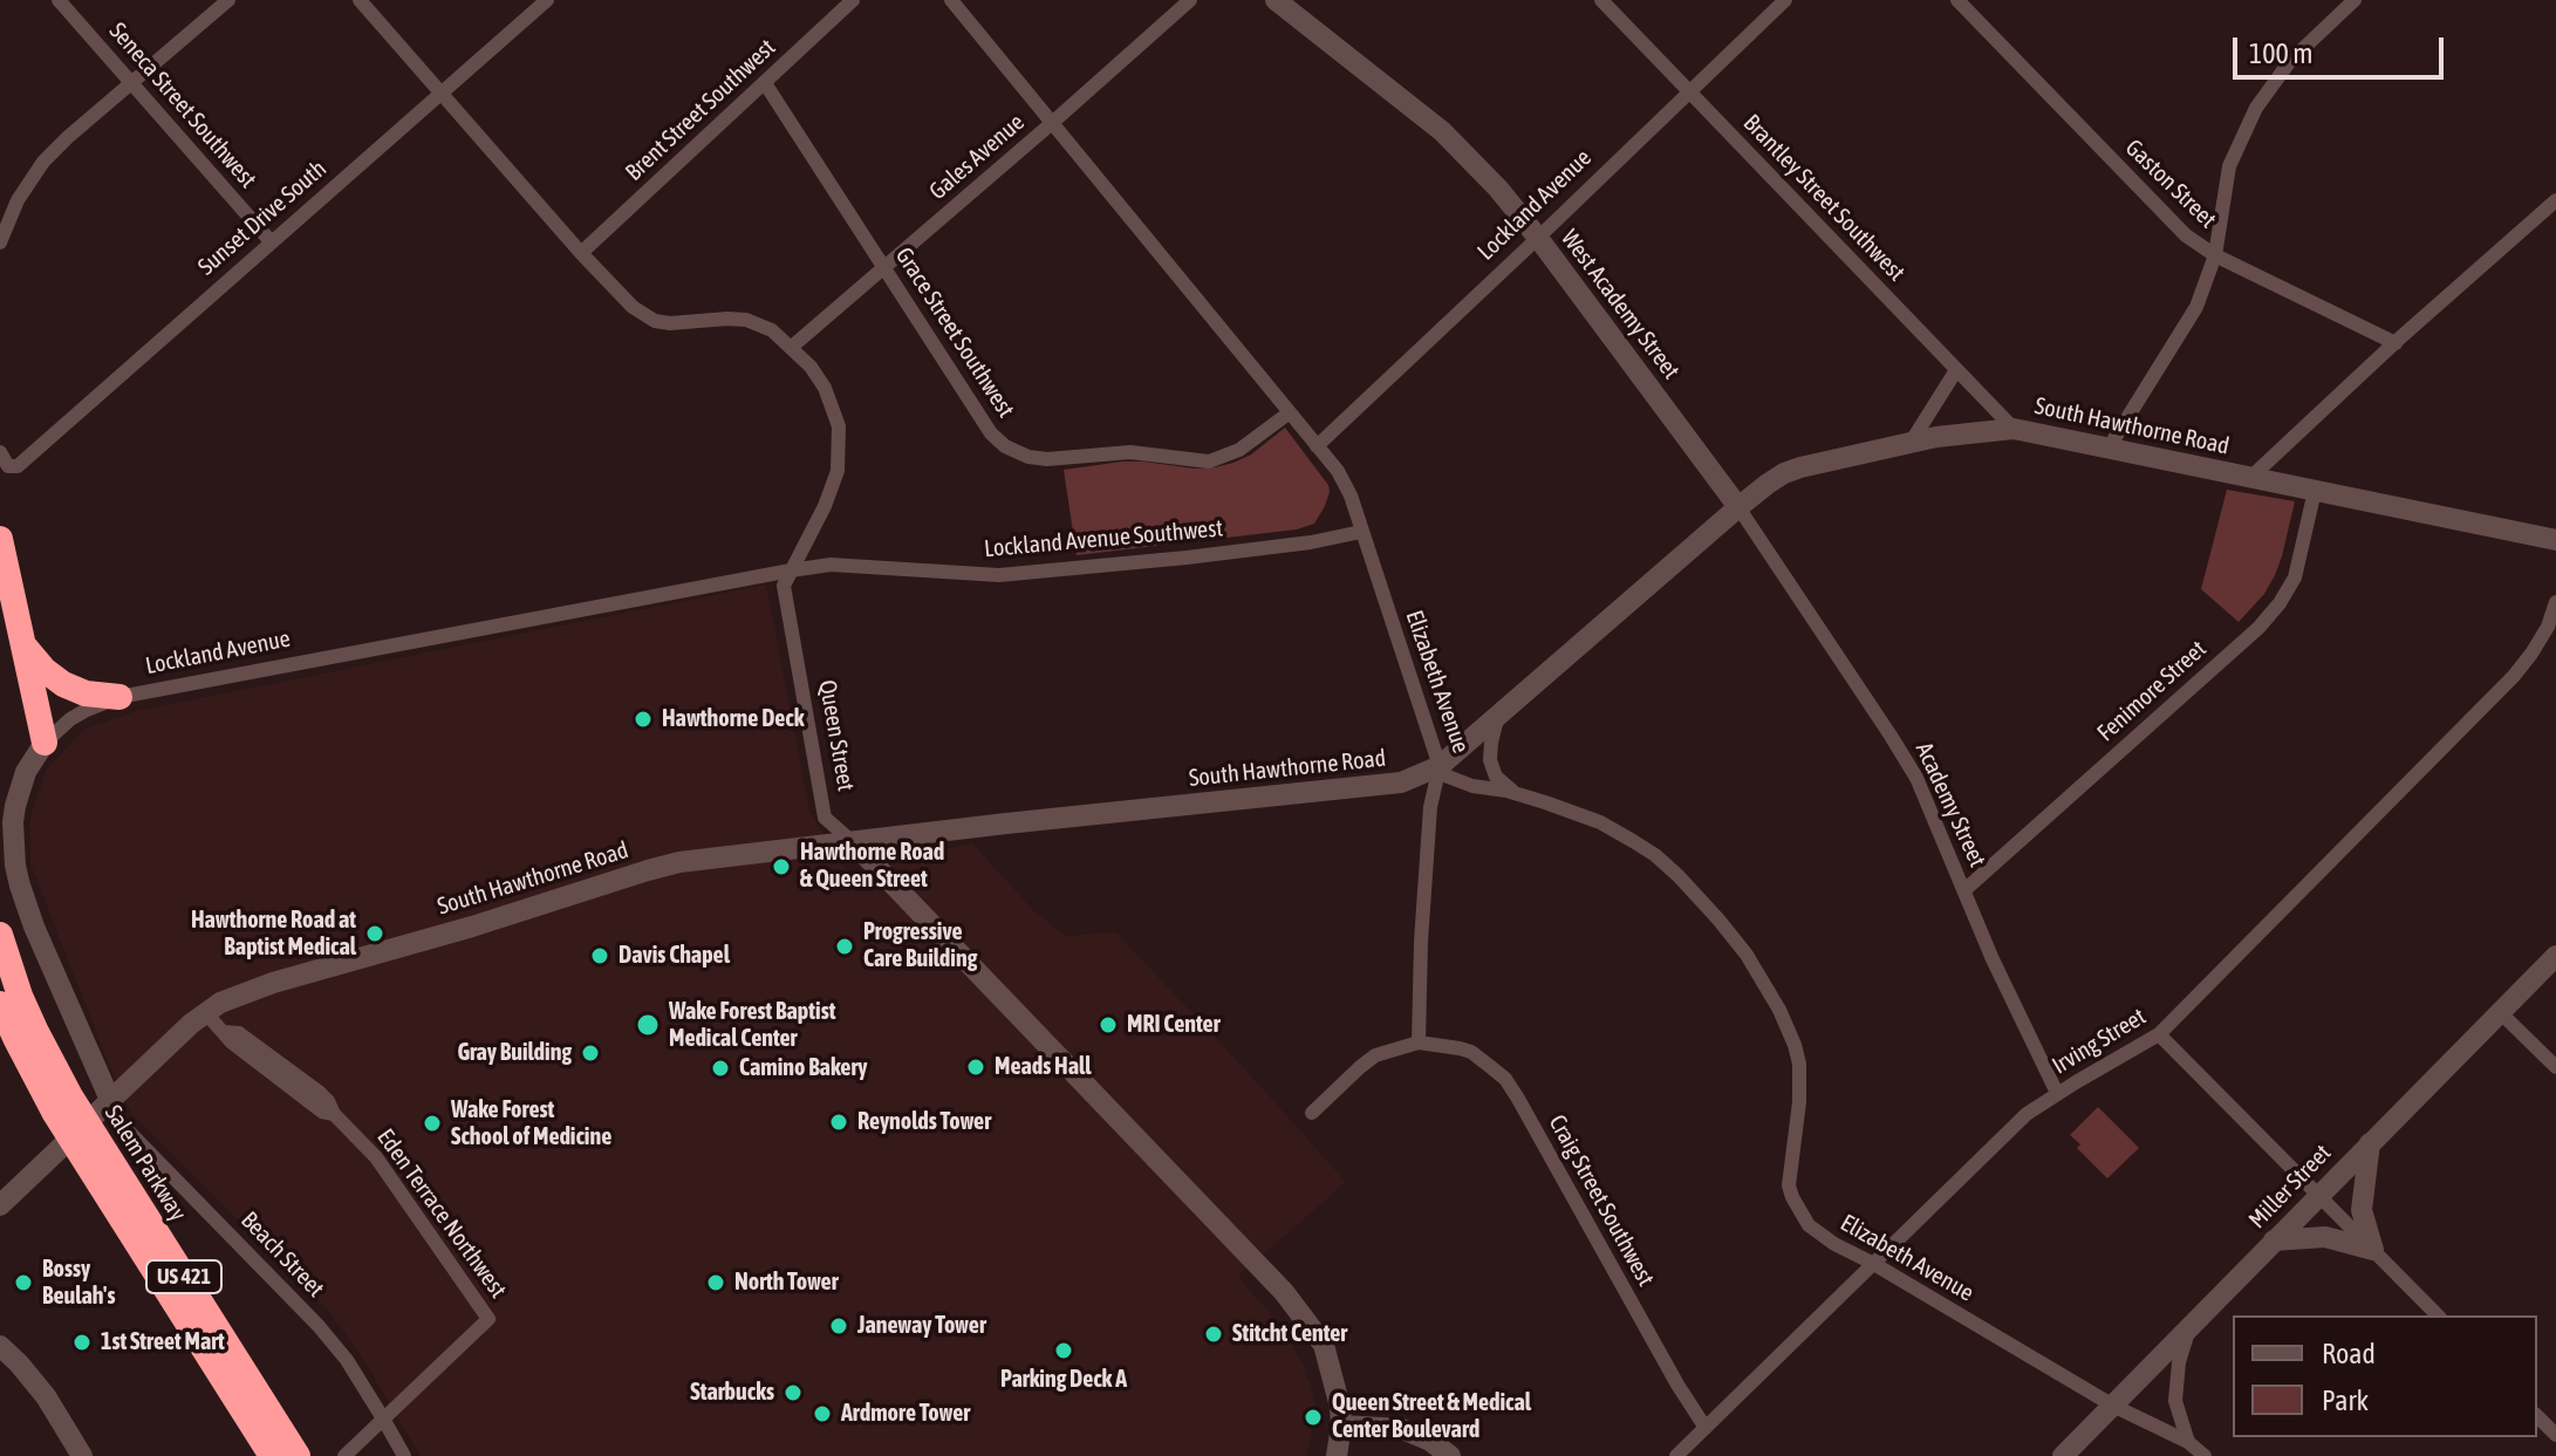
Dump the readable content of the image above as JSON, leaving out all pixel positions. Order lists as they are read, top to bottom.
{
  "streets": {
    "highway": ["Salem Parkway", "US 421"],
    "main road": [
      "Lockland Avenue",
      "West Academy Street",
      "South Hawthorne Road",
      "Queen Street",
      "Miller Street"
    ],
    "street": [
      "Seneca Street Southwest",
      "Brent Street Southwest",
      "Gales Avenue",
      "Gaston Street",
      "Brantley Street Southwest",
      "Sunset Drive South",
      "Grace Street Southwest",
      "Lockland Avenue Southwest",
      "Elizabeth Avenue",
      "Fenimore Street",
      "Academy Street",
      "Irving Street",
      "Craig Street Southwest",
      "Eden Terrace Northwest",
      "Beach Street"
    ]
  },
  "crossings": [
    ["Seneca Street Southwest", "Sunset Drive South"],
    ["Brent Street Southwest", "Grace Street Southwest"],
    ["Brent Street Southwest", "Queen Street"],
    ["Gales Avenue", "Grace Street Southwest"],
    ["Gales Avenue", "Elizabeth Avenue"],
    ["Gales Avenue", "Queen Street"],
    ["Brantley Street Southwest", "Lockland Avenue"],
    ["Brantley Street Southwest", "South Hawthorne Road"],
    ["Lockland Avenue", "West Academy Street"],
    ["Lockland Avenue", "South Hawthorne Road"],
    ["Lockland Avenue", "Lockland Avenue Southwest"],
    ["Lockland Avenue", "Elizabeth Avenue"],
    ["Lockland Avenue", "Queen Street"],
    ["Lockland Avenue", "Beach Street"],
    ["Sunset Drive South", "Queen Street"],
    ["West Academy Street", "South Hawthorne Road"],
    ["West Academy Street", "Academy Street"],
    ["Grace Street Southwest", "Elizabeth Avenue"],
    ["South Hawthorne Road", "Elizabeth Avenue"],
    ["South Hawthorne Road", "Fenimore Street"],
    ["South Hawthorne Road", "Queen Street"],
    ["South Hawthorne Road", "Academy Street"],
    ["South Hawthorne Road", "Eden Terrace Northwest"],
    ["South Hawthorne Road", "Beach Street"],
    ["Lockland Avenue Southwest", "Elizabeth Avenue"],
    ["Lockland Avenue Southwest", "Queen Street"],
    ["Elizabeth Avenue", "Irving Street"],
    ["Elizabeth Avenue", "Miller Street"],
    ["Fenimore Street", "Academy Street"],
    ["Academy Street", "Irving Street"],
    ["Irving Street", "Craig Street Southwest"],
    ["Eden Terrace Northwest", "Beach Street"]
  ],
  "places": [
    "Hawthorne Deck",
    "Hawthorne Road & Queen Street",
    "Hawthorne Road at Baptist Medical",
    "Progressive Care Building",
    "Davis Chapel",
    "Wake Forest Baptist Medical Center",
    "MRI Center",
    "Gray Building",
    "Meads Hall",
    "Camino Bakery",
    "Reynolds Tower",
    "Wake Forest School of Medicine",
    "Bossy Beulah's",
    "North Tower",
    "Janeway Tower",
    "Stitcht Center",
    "1st Street Mart",
    "Parking Deck A",
    "Starbucks",
    "Ardmore Tower",
    "Queen Street & Medical Center Boulevard"
  ],
  "legend": ["Road", "Park"],
  "scale_bar": "100 m"
}
